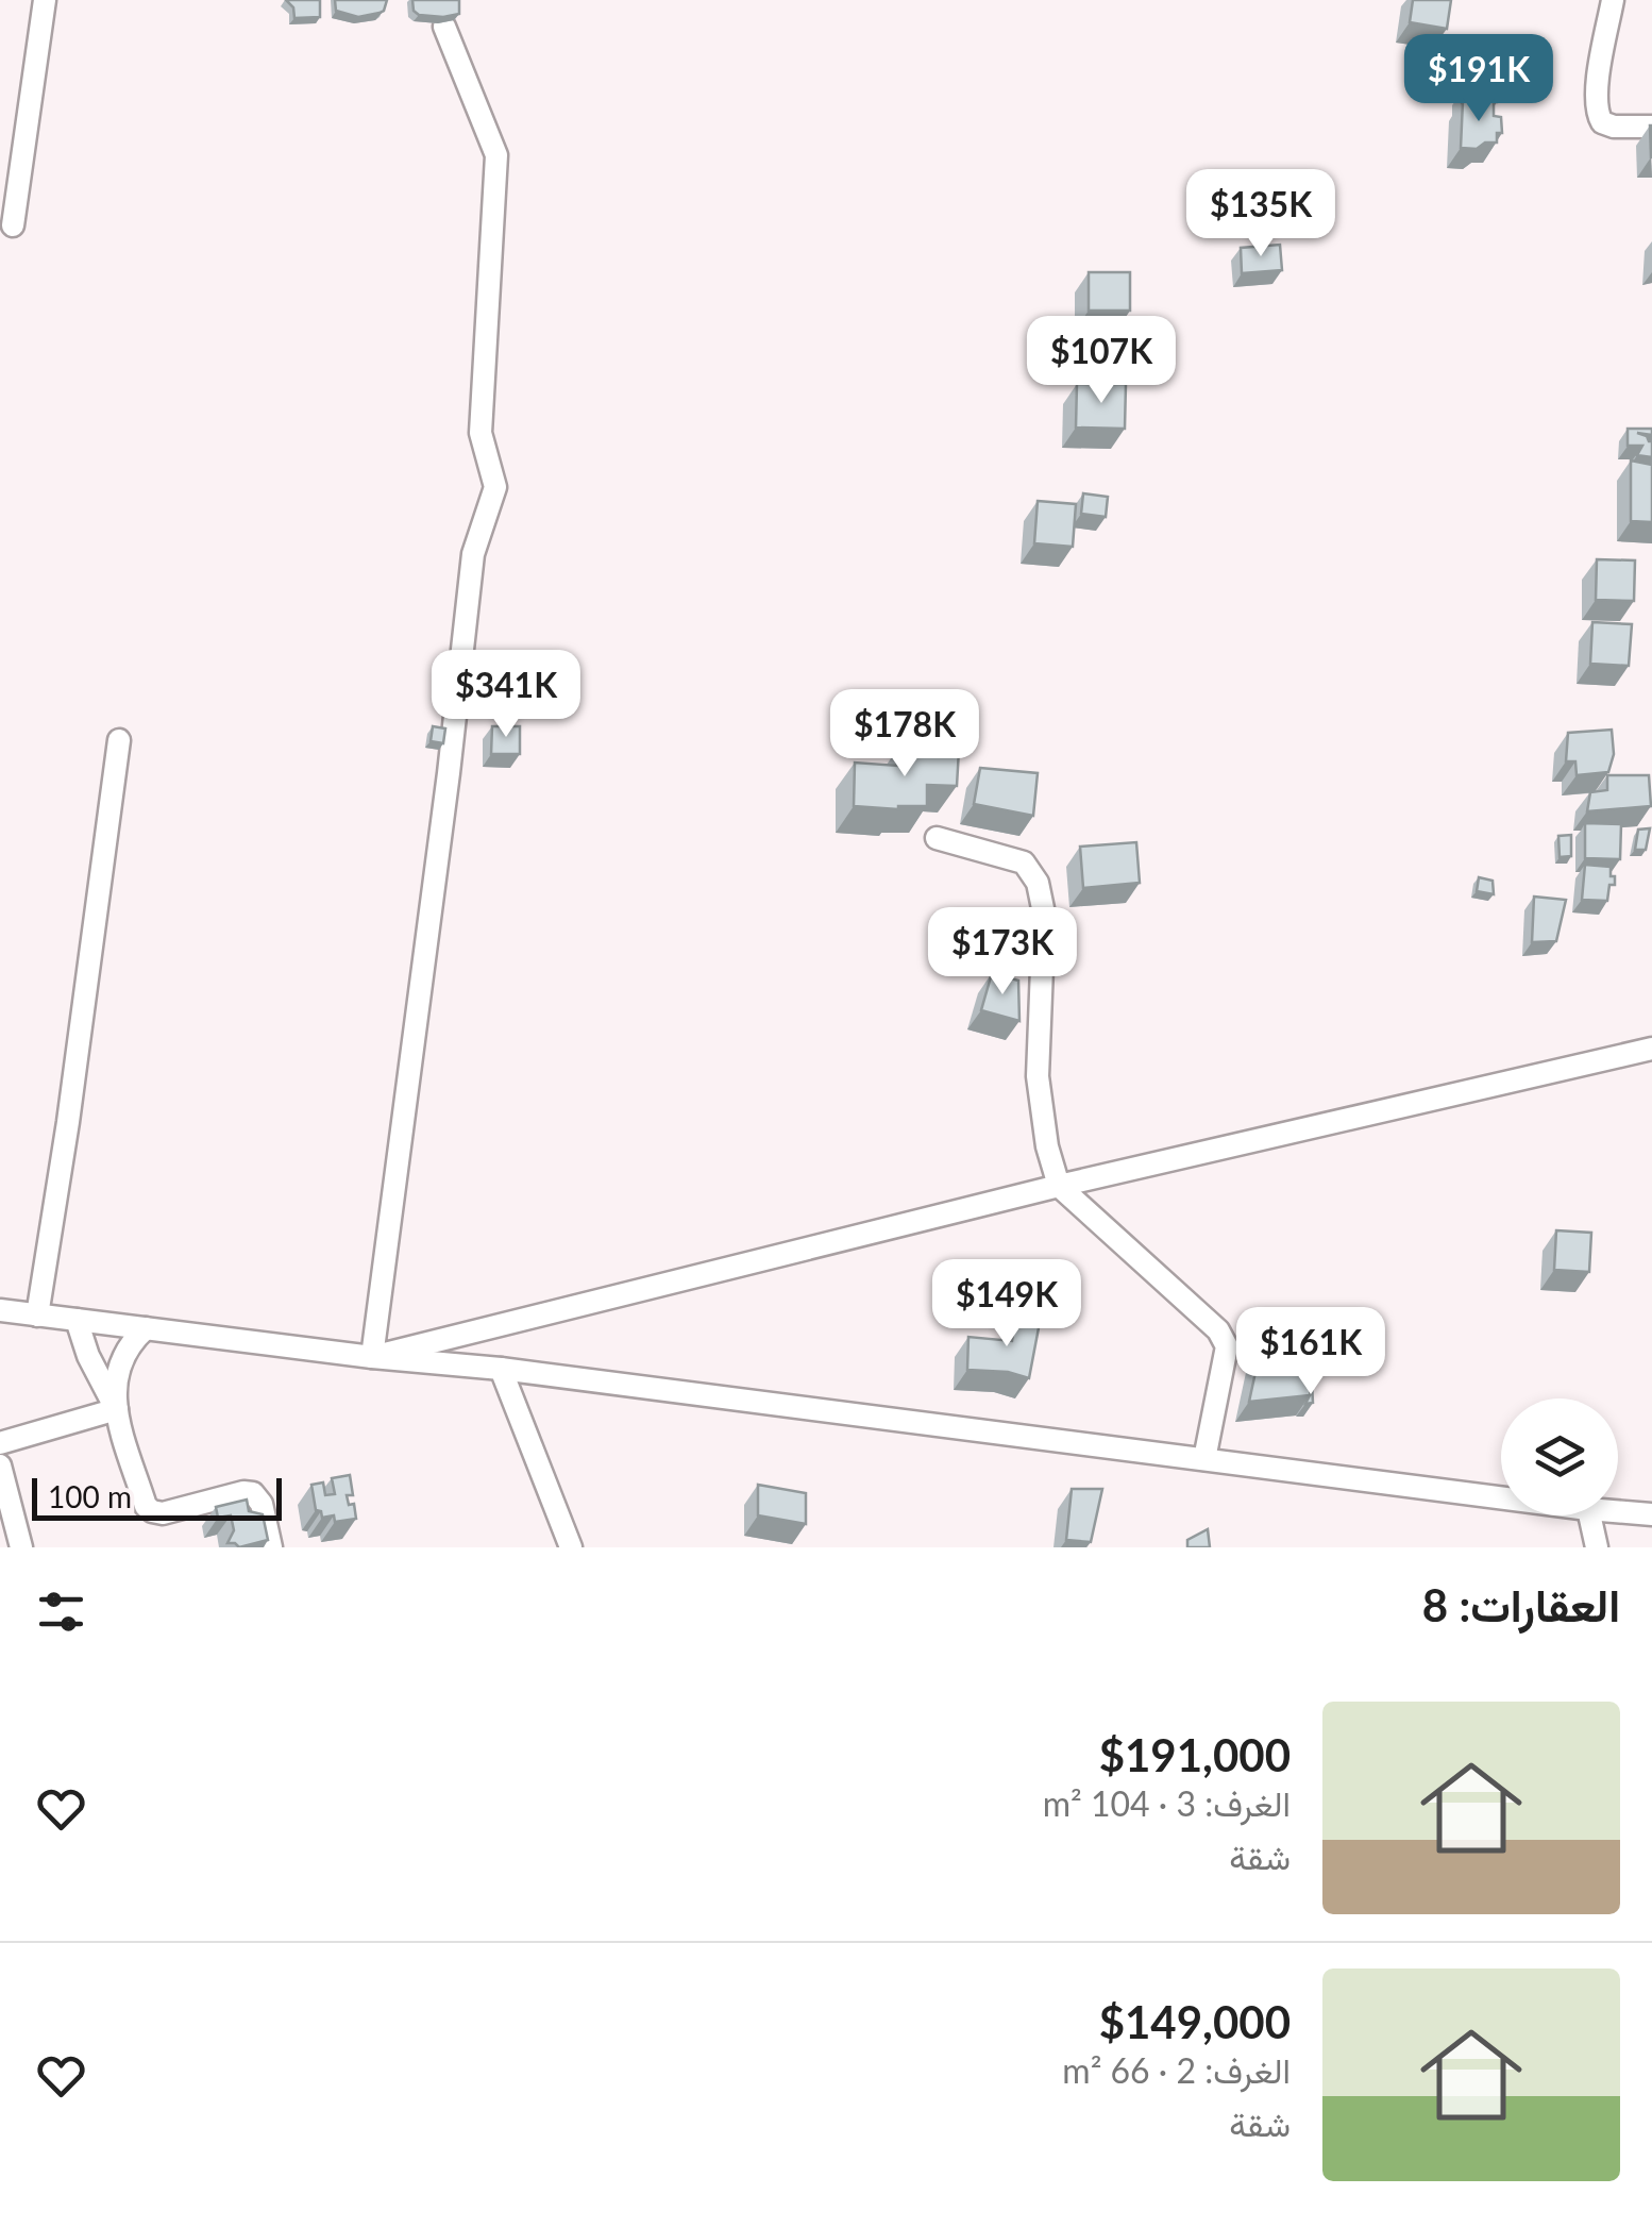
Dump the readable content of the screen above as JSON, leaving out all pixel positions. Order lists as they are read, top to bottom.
{
  "scale_bar": "100 m",
  "page": {
    "price": [
      "$191K",
      "$135K",
      "$107K",
      "$341K",
      "$178K",
      "$173K",
      "$149K",
      "$161K"
    ],
    "scale": "100 m",
    "heading": "العقارات: 8",
    "list": [
      {
        "name": "$191,000",
        "note": "الغرف: 3 · 104 m² · شقة"
      },
      {
        "name": "$149,000",
        "note": "الغرف: 2 · 66 m² · شقة"
      }
    ]
  }
}
